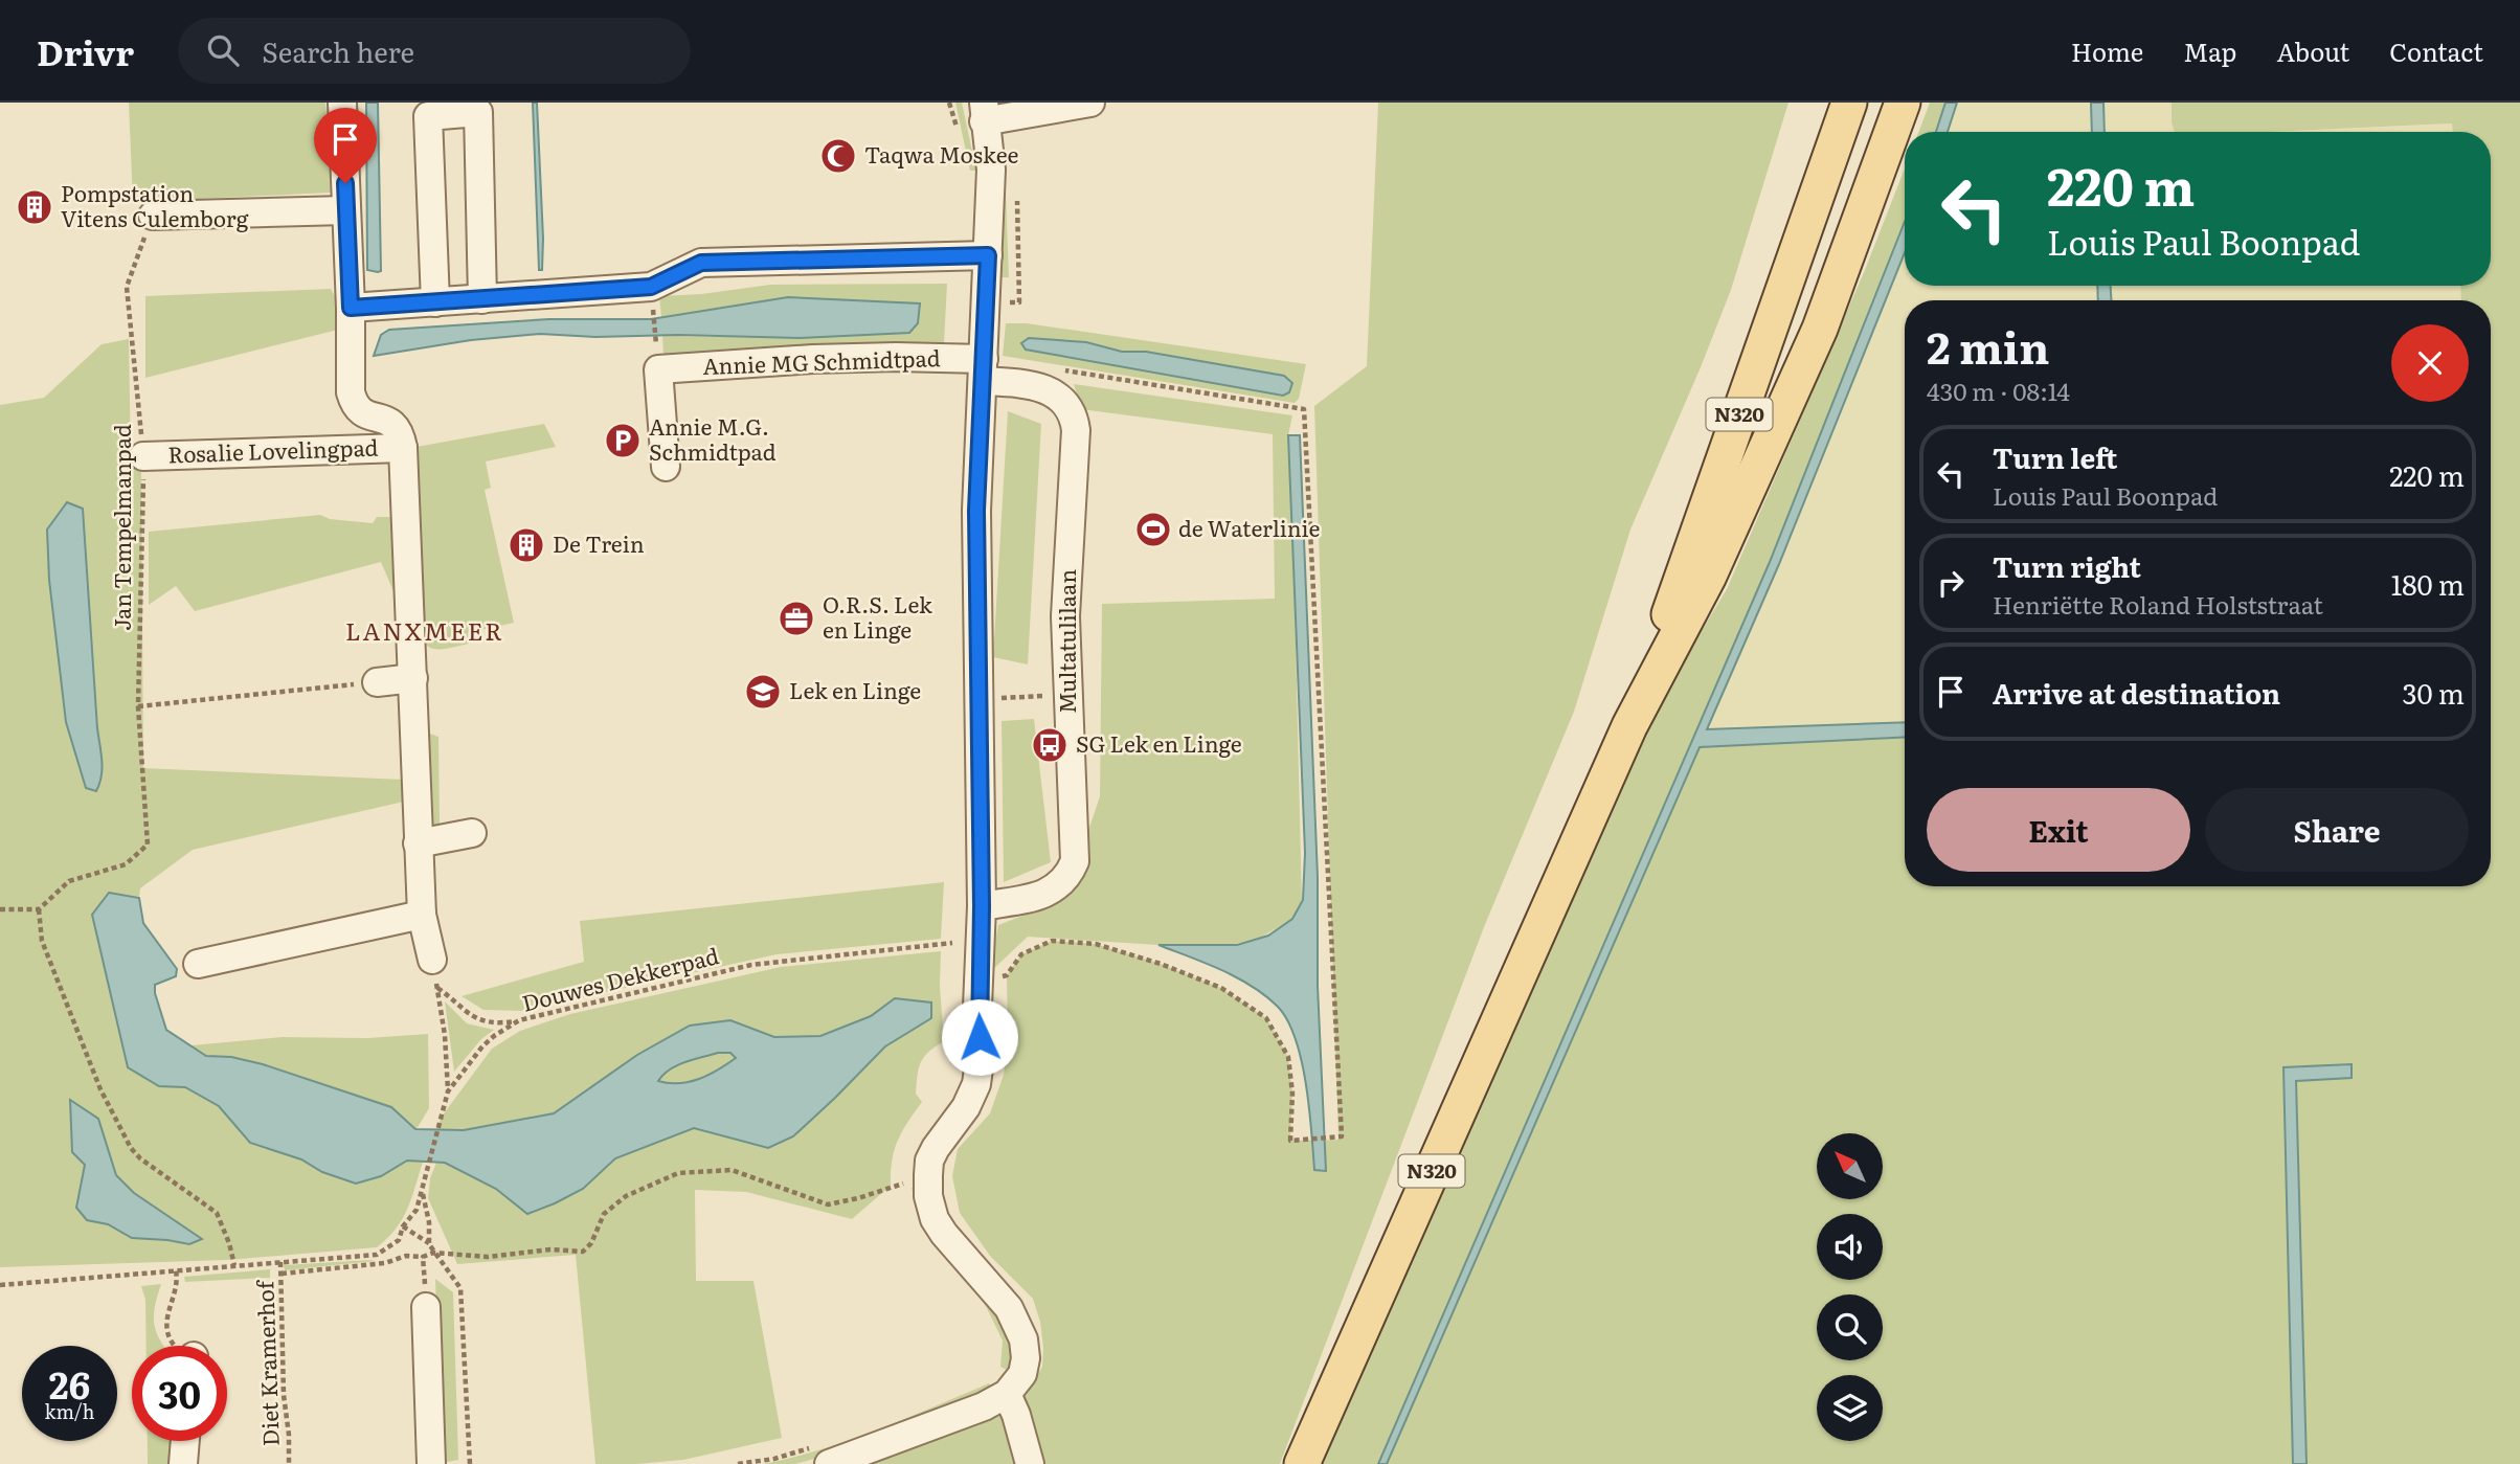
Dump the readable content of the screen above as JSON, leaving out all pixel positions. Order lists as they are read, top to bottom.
{
  "streets": {
    "main road": ["N320"],
    "street": ["Annie MG Schmidtpad", "Rosalie Lovelingpad", "Multatulilaan"],
    "path": ["Jan Tempelmanpad", "Douwes Dekkerpad", "Diet Kramerhof"]
  },
  "crossings": [
    ["Annie MG Schmidtpad", "Multatulilaan"],
    ["Rosalie Lovelingpad", "Jan Tempelmanpad"],
    ["Douwes Dekkerpad", "Diet Kramerhof"]
  ],
  "districts": ["LANXMEER"],
  "places": {
    "mosque": ["Taqwa Moskee"],
    "building": ["Pompstation Vitens Culemborg", "De Trein"],
    "parking": ["Annie M.G. Schmidtpad"],
    "sports": ["de Waterlinie"],
    "office": ["O.R.S. Lek en Linge"],
    "school or university": ["Lek en Linge"],
    "bus stop": ["SG Lek en Linge"]
  },
  "north": "top left",
  "page": {
    "header": "Drivr",
    "search": "Search here",
    "nav": [
      "Home",
      "Map",
      "About",
      "Contact"
    ],
    "turn": ["220 m", "Louis Paul Boonpad"],
    "heading": ["2 min", "430 m · 08:14"],
    "list": [
      {
        "name": "Turn left",
        "note": "Louis Paul Boonpad",
        "value": "220 m"
      },
      {
        "name": "Turn right",
        "note": "Henriëtte Roland Holststraat",
        "value": "180 m"
      },
      {
        "name": "Arrive at destination",
        "value": "30 m"
      }
    ],
    "buttons": ["Exit", "Share"],
    "speed": "26 km/h",
    "limit": "30"
  }
}
